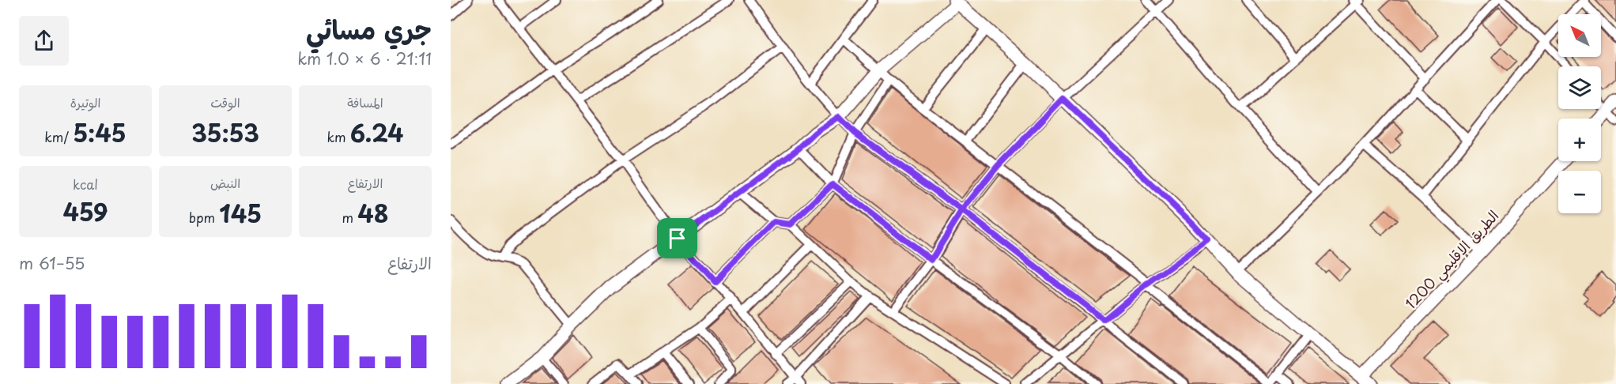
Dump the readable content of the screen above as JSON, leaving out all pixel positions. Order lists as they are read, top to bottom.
{
  "streets": {
    "street": ["الطريق الإقليمي 1200"]
  },
  "north": "top left",
  "page": {
    "heading": ["جري مسائي", "21:11 · 6 × 1.0 km"],
    "map_buttons": ["+", "−"],
    "stats": [
      ["المسافة", "6.24 km"],
      ["الوقت", "35:53"],
      ["الوتيرة", "5:45 /km"],
      ["الارتفاع", "48 m"],
      ["النبض", "145 bpm"],
      ["kcal", "459"]
    ],
    "chart": ["الارتفاع", "55–61 m"]
  }
}
